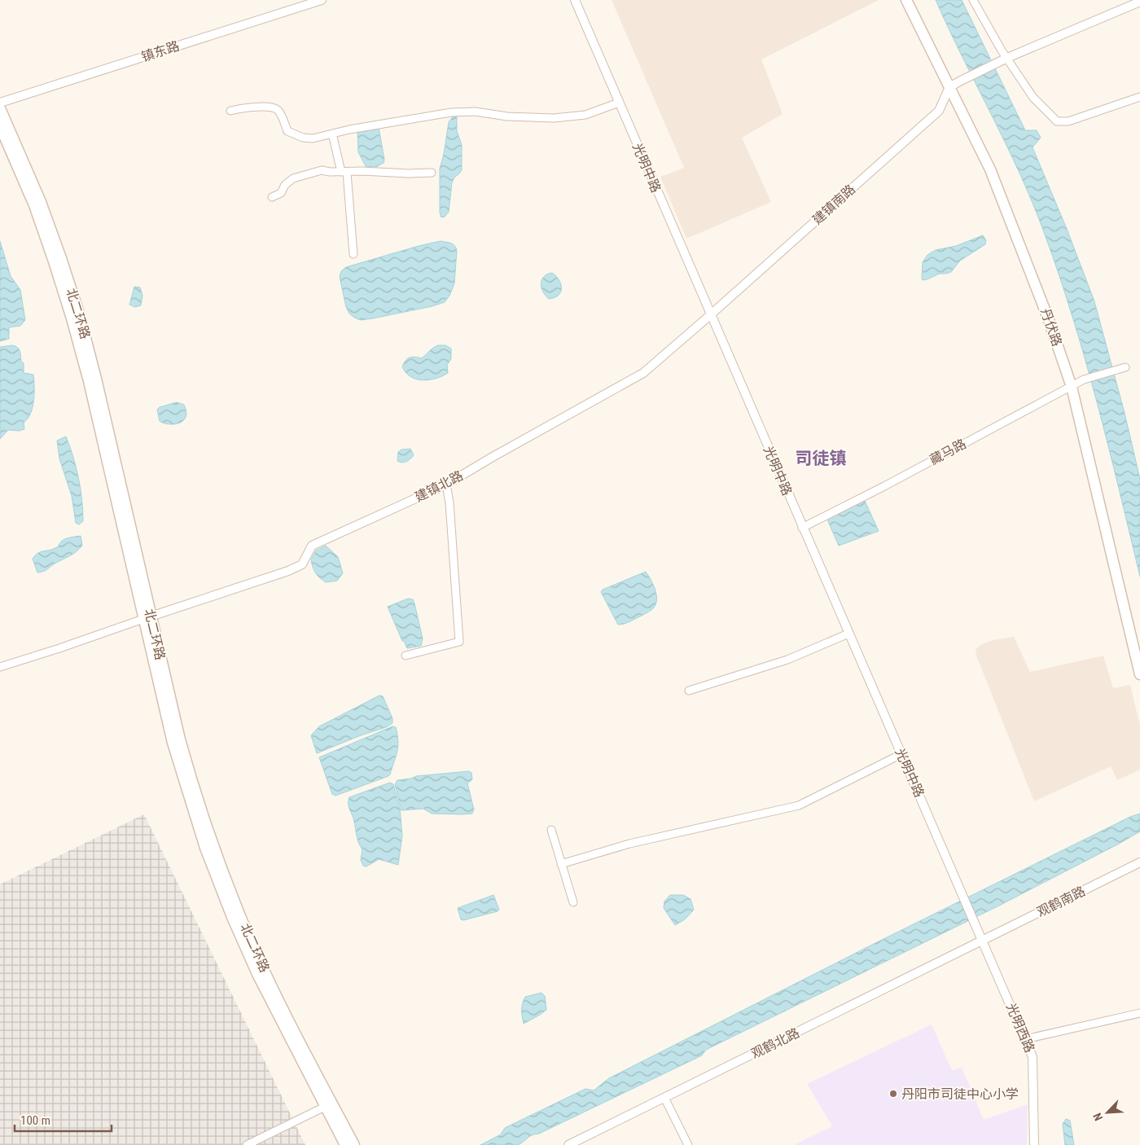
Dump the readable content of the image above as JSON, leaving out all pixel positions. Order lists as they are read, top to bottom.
{
  "streets": {
    "main road": ["北二环路", "丹伏路"],
    "street": [
      "镇东路",
      "光明中路",
      "建镇南路",
      "藏马路",
      "建镇北路",
      "观鹤南路",
      "光明西路",
      "观鹤北路"
    ]
  },
  "crossings": [
    ["光明中路", "建镇南路"],
    ["光明中路", "藏马路"],
    ["光明中路", "建镇北路"],
    ["光明中路", "观鹤南路"],
    ["光明中路", "光明西路"],
    ["光明中路", "观鹤北路"],
    ["建镇南路", "丹伏路"],
    ["建镇南路", "建镇北路"],
    ["北二环路", "建镇北路"],
    ["丹伏路", "藏马路"],
    ["观鹤南路", "光明西路"],
    ["观鹤南路", "观鹤北路"],
    ["光明西路", "观鹤北路"]
  ],
  "districts": ["司徒镇"],
  "places": ["丹阳市司徒中心小学"],
  "scale_bar": "100 m",
  "north": "bottom left"
}
